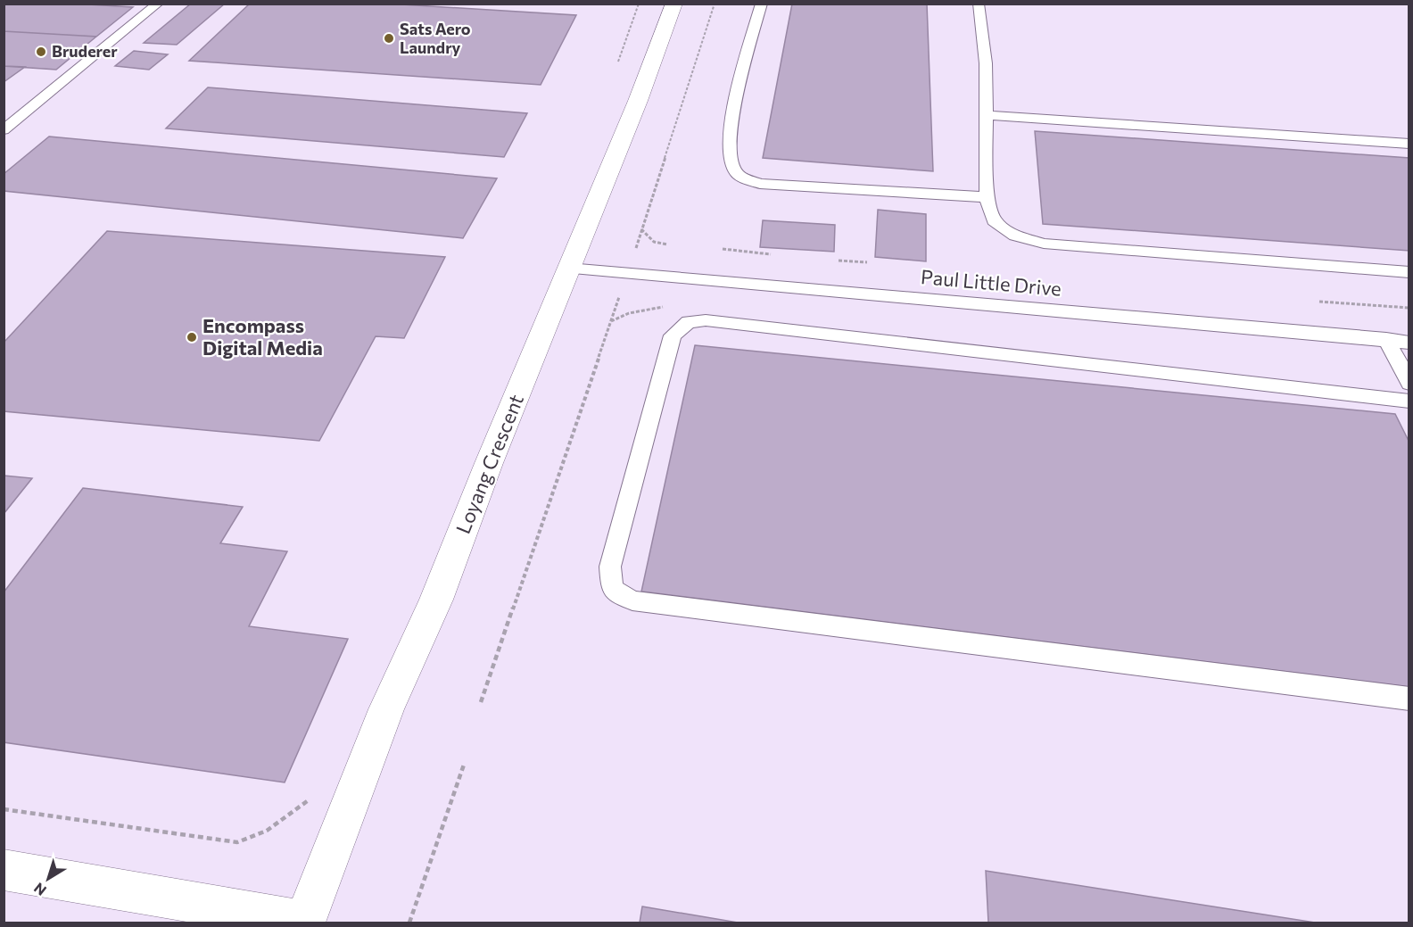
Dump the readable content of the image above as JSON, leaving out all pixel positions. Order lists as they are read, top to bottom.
{
  "streets": {
    "street": ["Loyang Crescent"],
    "lane": ["Paul Little Drive"]
  },
  "crossings": [
    ["Paul Little Drive", "Loyang Crescent"]
  ],
  "places": ["Sats Aero Laundry", "Bruderer", "Encompass Digital Media"],
  "north": "bottom left"
}
